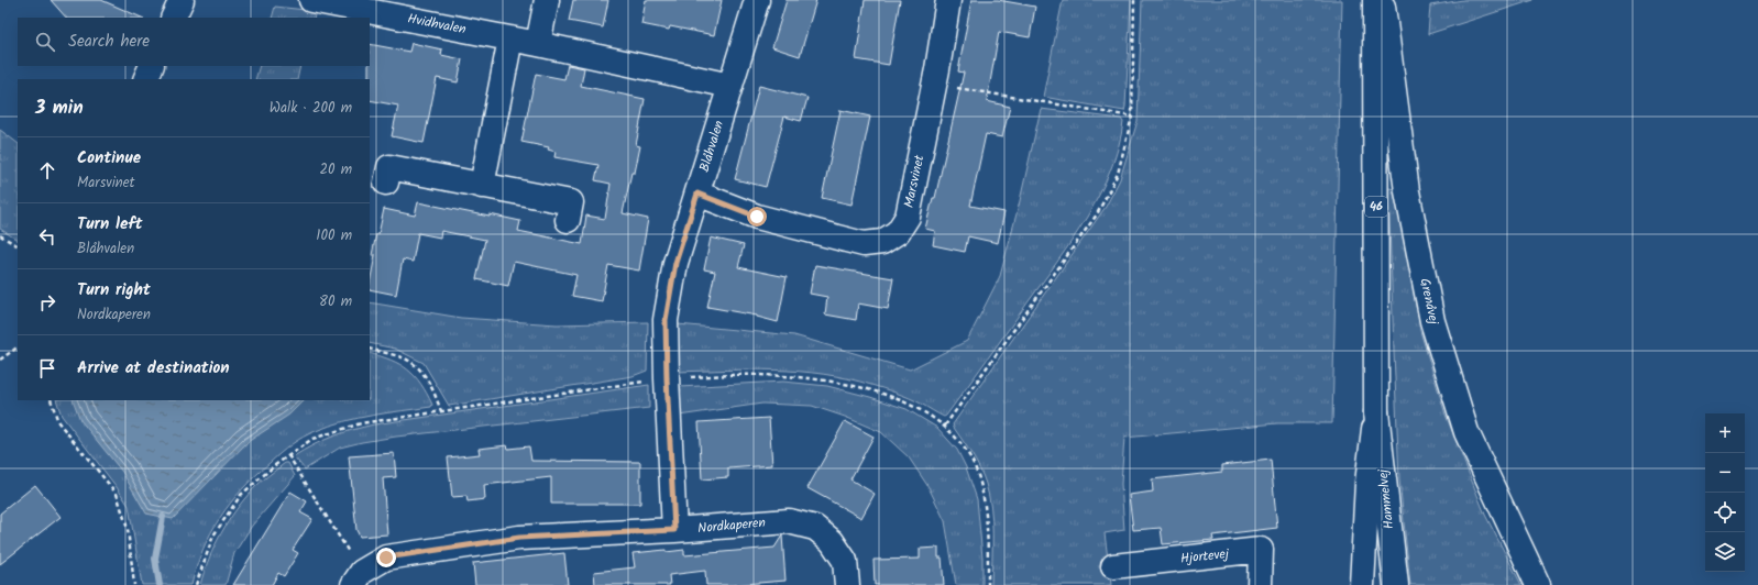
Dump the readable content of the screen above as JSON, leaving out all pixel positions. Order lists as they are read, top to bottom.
{
  "streets": {
    "main road": [
      "Hvidhvalen",
      "Blåhvalen",
      "Marsvinet",
      "46",
      "Grenåvej",
      "Hammelvej",
      "Nordkaperen",
      "Hjortevej"
    ]
  },
  "crossings": [
    ["Hvidhvalen", "Blåhvalen"],
    ["Blåhvalen", "Marsvinet"],
    ["Blåhvalen", "Nordkaperen"],
    ["46", "Hammelvej"]
  ],
  "page": {
    "search": "Search here",
    "heading": ["3 min", "Walk · 200 m"],
    "list": [
      ["Continue", "Marsvinet", "20 m"],
      ["Turn left", "Blåhvalen", "100 m"],
      ["Turn right", "Nordkaperen", "80 m"],
      "Arrive at destination"
    ],
    "map_buttons": ["+", "−"]
  }
}
